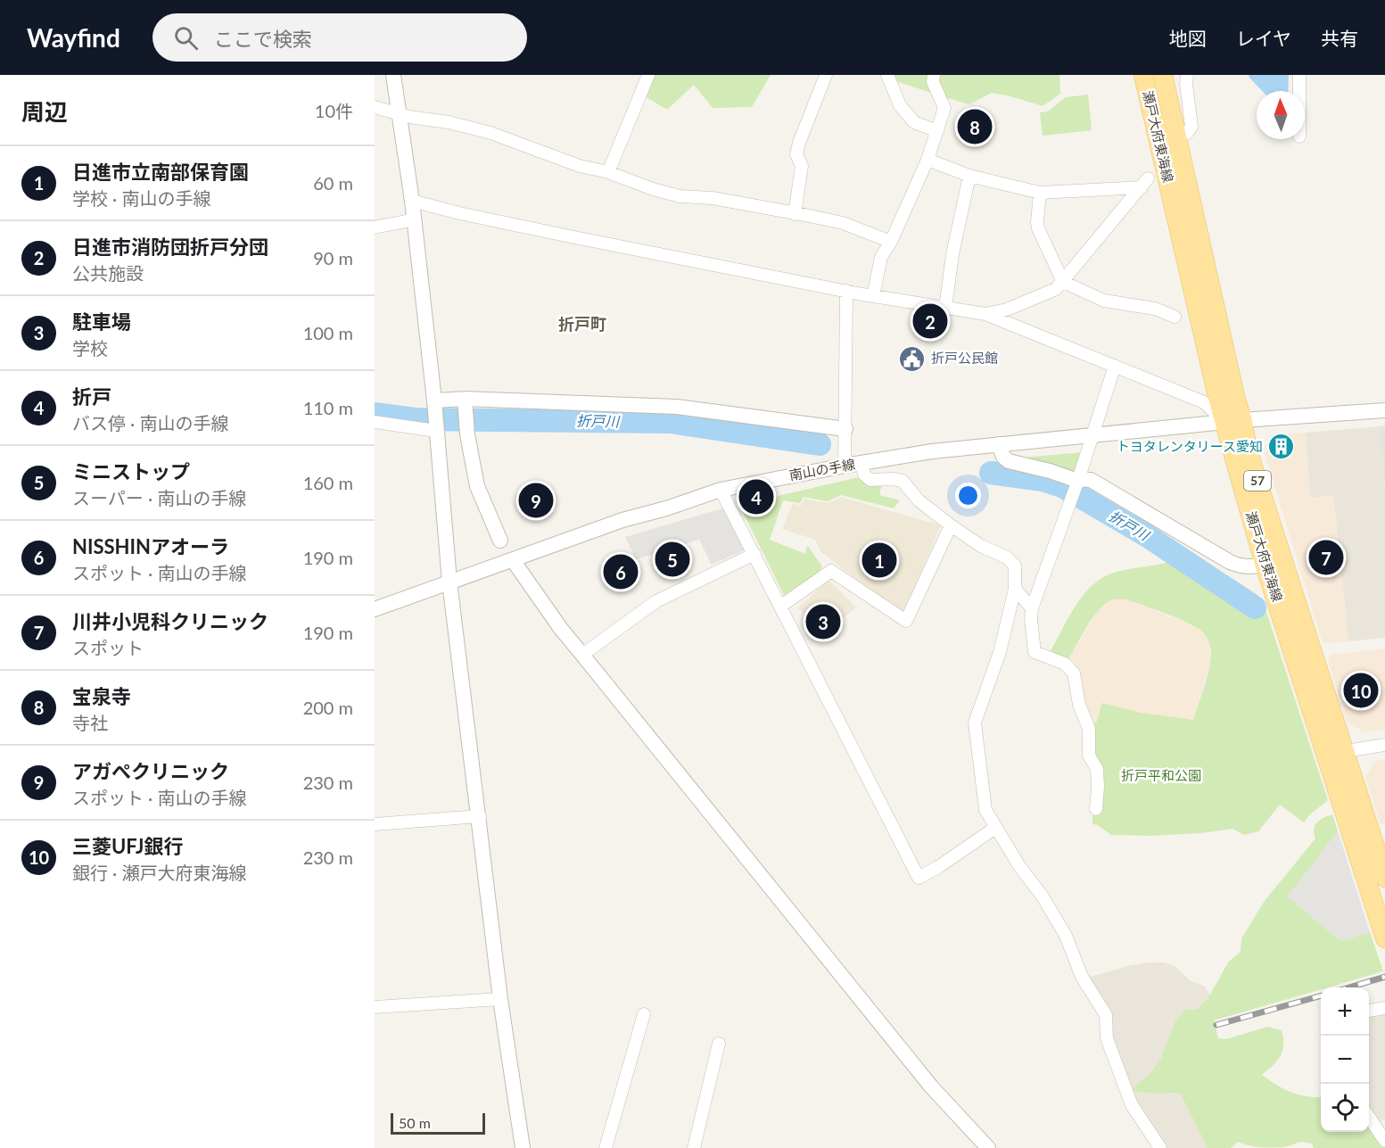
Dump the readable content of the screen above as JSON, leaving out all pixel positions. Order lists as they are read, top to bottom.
{
  "streets": {
    "main road": ["瀬戸大府東海線", "57"],
    "street": ["南山の手線"]
  },
  "crossings": [
    ["瀬戸大府東海線", "南山の手線"]
  ],
  "districts": ["折戸町"],
  "water": ["折戸川"],
  "parks": ["折戸平和公園"],
  "places": {
    "public building": ["折戸公民館"],
    "building": ["トヨタレンタリース愛知"]
  },
  "scale_bar": "50 m",
  "north": "top",
  "page": {
    "header": "Wayfind",
    "search": "ここで検索",
    "nav": ["地図", "レイヤ", "共有"],
    "heading": ["周辺", "10件"],
    "pins": [
      "8",
      "2",
      "4",
      "9",
      "7",
      "5",
      "1",
      "6",
      "3",
      "10"
    ],
    "list": [
      {
        "mark": "1",
        "name": "日進市立南部保育園",
        "note": "学校 · 南山の手線",
        "value": "60 m"
      },
      {
        "mark": "2",
        "name": "日進市消防団折戸分団",
        "note": "公共施設",
        "value": "90 m"
      },
      {
        "mark": "3",
        "name": "駐車場",
        "note": "学校",
        "value": "100 m"
      },
      {
        "mark": "4",
        "name": "折戸",
        "note": "バス停 · 南山の手線",
        "value": "110 m"
      },
      {
        "mark": "5",
        "name": "ミニストップ",
        "note": "スーパー · 南山の手線",
        "value": "160 m"
      },
      {
        "mark": "6",
        "name": "NISSHINアオーラ",
        "note": "スポット · 南山の手線",
        "value": "190 m"
      },
      {
        "mark": "7",
        "name": "川井小児科クリニック",
        "note": "スポット",
        "value": "190 m"
      },
      {
        "mark": "8",
        "name": "宝泉寺",
        "note": "寺社",
        "value": "200 m"
      },
      {
        "mark": "9",
        "name": "アガぺクリニック",
        "note": "スポット · 南山の手線",
        "value": "230 m"
      },
      {
        "mark": "10",
        "name": "三菱UFJ銀行",
        "note": "銀行 · 瀬戸大府東海線",
        "value": "230 m"
      }
    ],
    "map_buttons": ["+", "−"],
    "scale": "50 m"
  }
}
